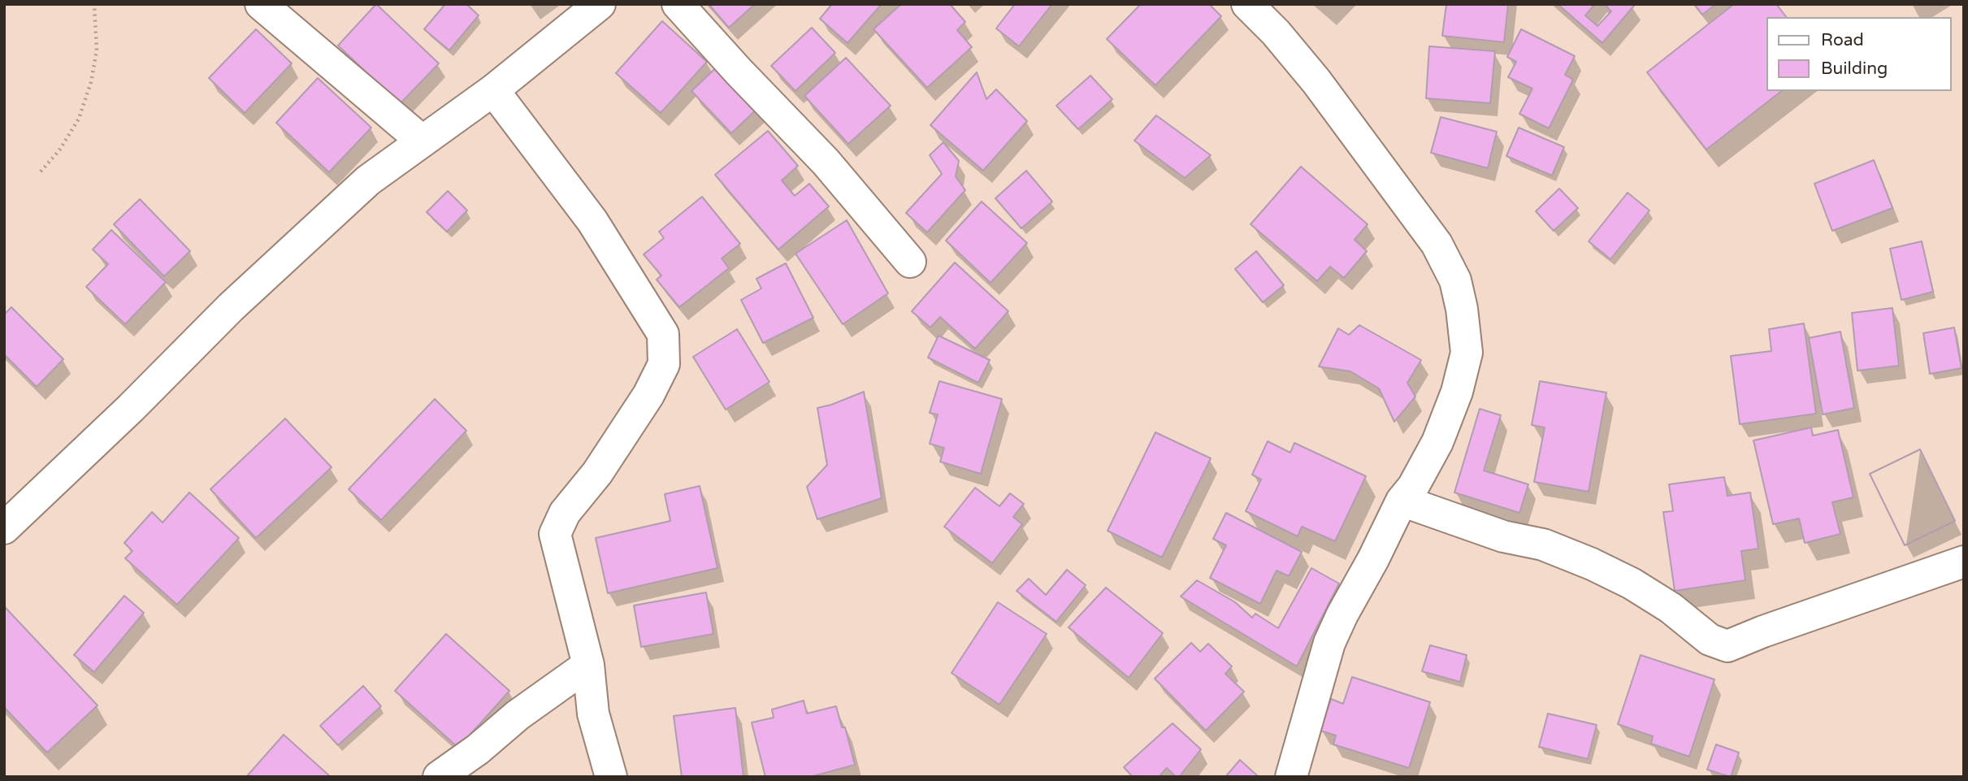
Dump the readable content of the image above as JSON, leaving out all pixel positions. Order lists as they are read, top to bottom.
{
  "legend": ["Road", "Building"]
}
